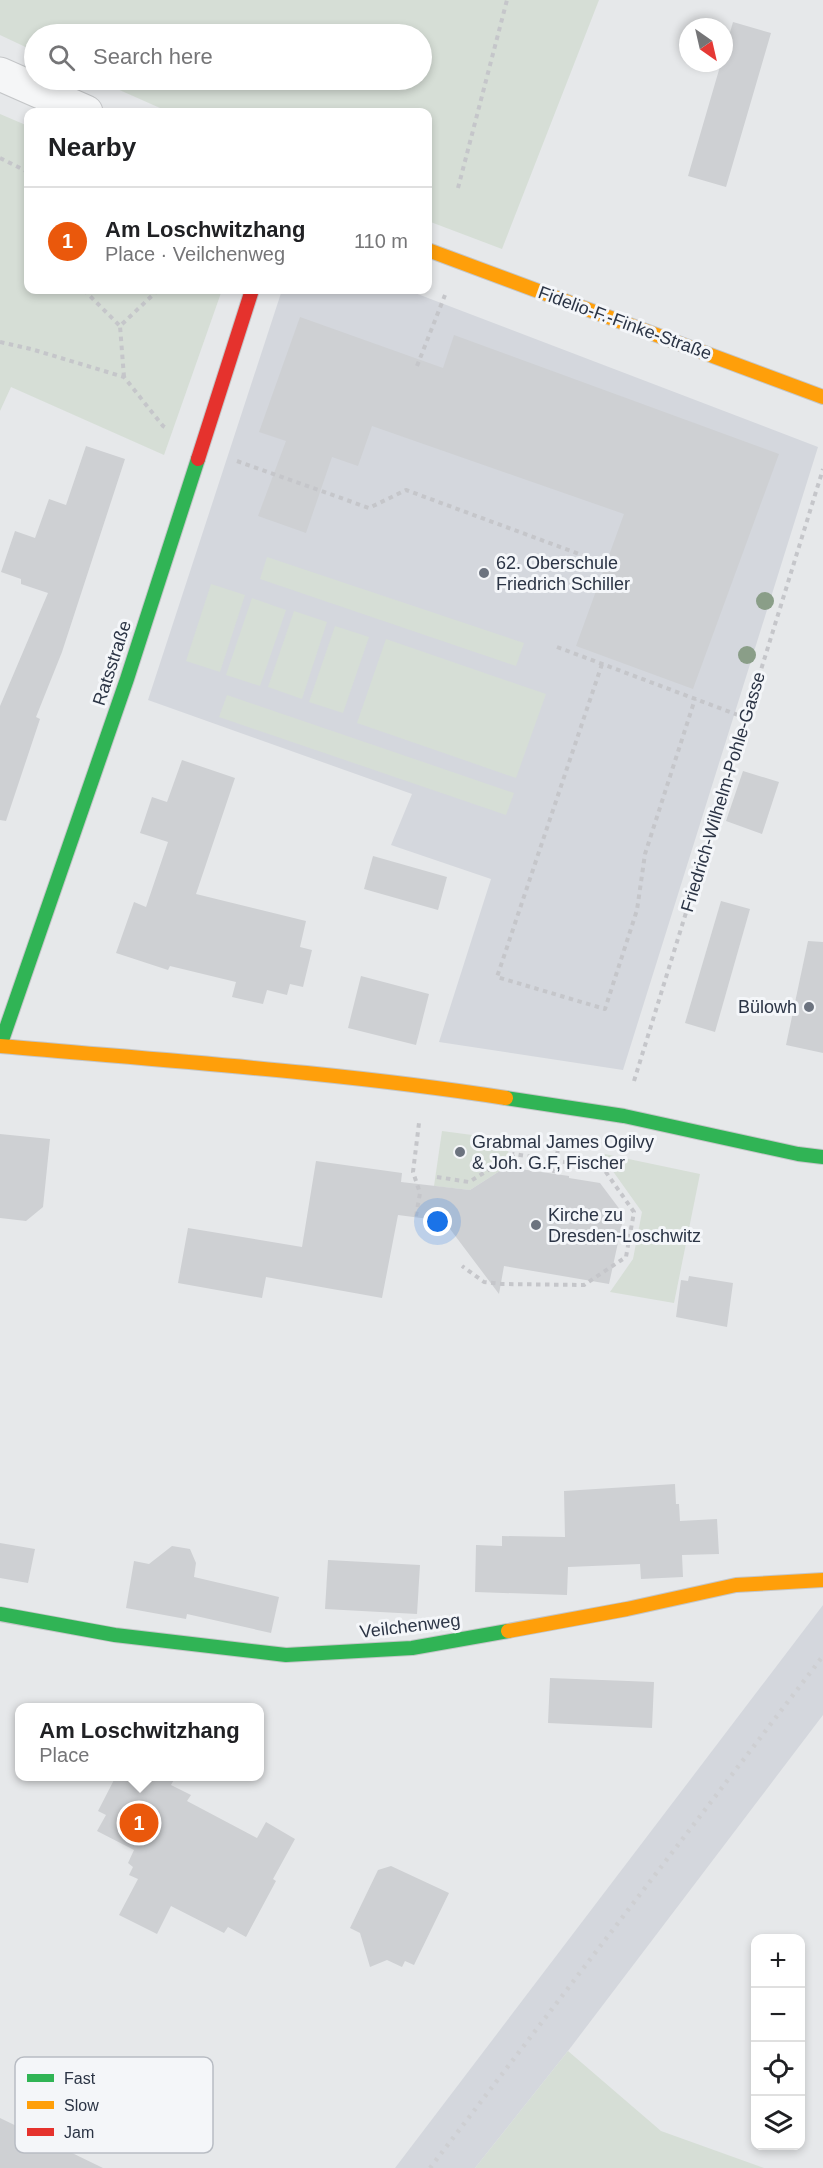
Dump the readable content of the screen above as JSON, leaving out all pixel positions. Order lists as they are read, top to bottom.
{
  "streets": {
    "street": ["Fidelio-F.-Finke-Straße", "Ratsstraße", "Veilchenweg"],
    "path": ["Friedrich-Wilhelm-Pohle-Gasse"]
  },
  "places": [
    "62. Oberschule Friedrich Schiller",
    "Bülowh",
    "Grabmal James Ogilvy & Joh. G.F, Fischer",
    "Kirche zu Dresden-Loschwitz"
  ],
  "legend": ["Fast", "Slow", "Jam"],
  "north": "bottom right",
  "page": {
    "search": "Search here",
    "heading": "Nearby",
    "list": [
      {
        "mark": "1",
        "name": "Am Loschwitzhang",
        "note": "Place · Veilchenweg",
        "value": "110 m"
      }
    ],
    "popup": ["Am Loschwitzhang", "Place"],
    "pins": "1",
    "map_buttons": ["+", "−"]
  }
}
